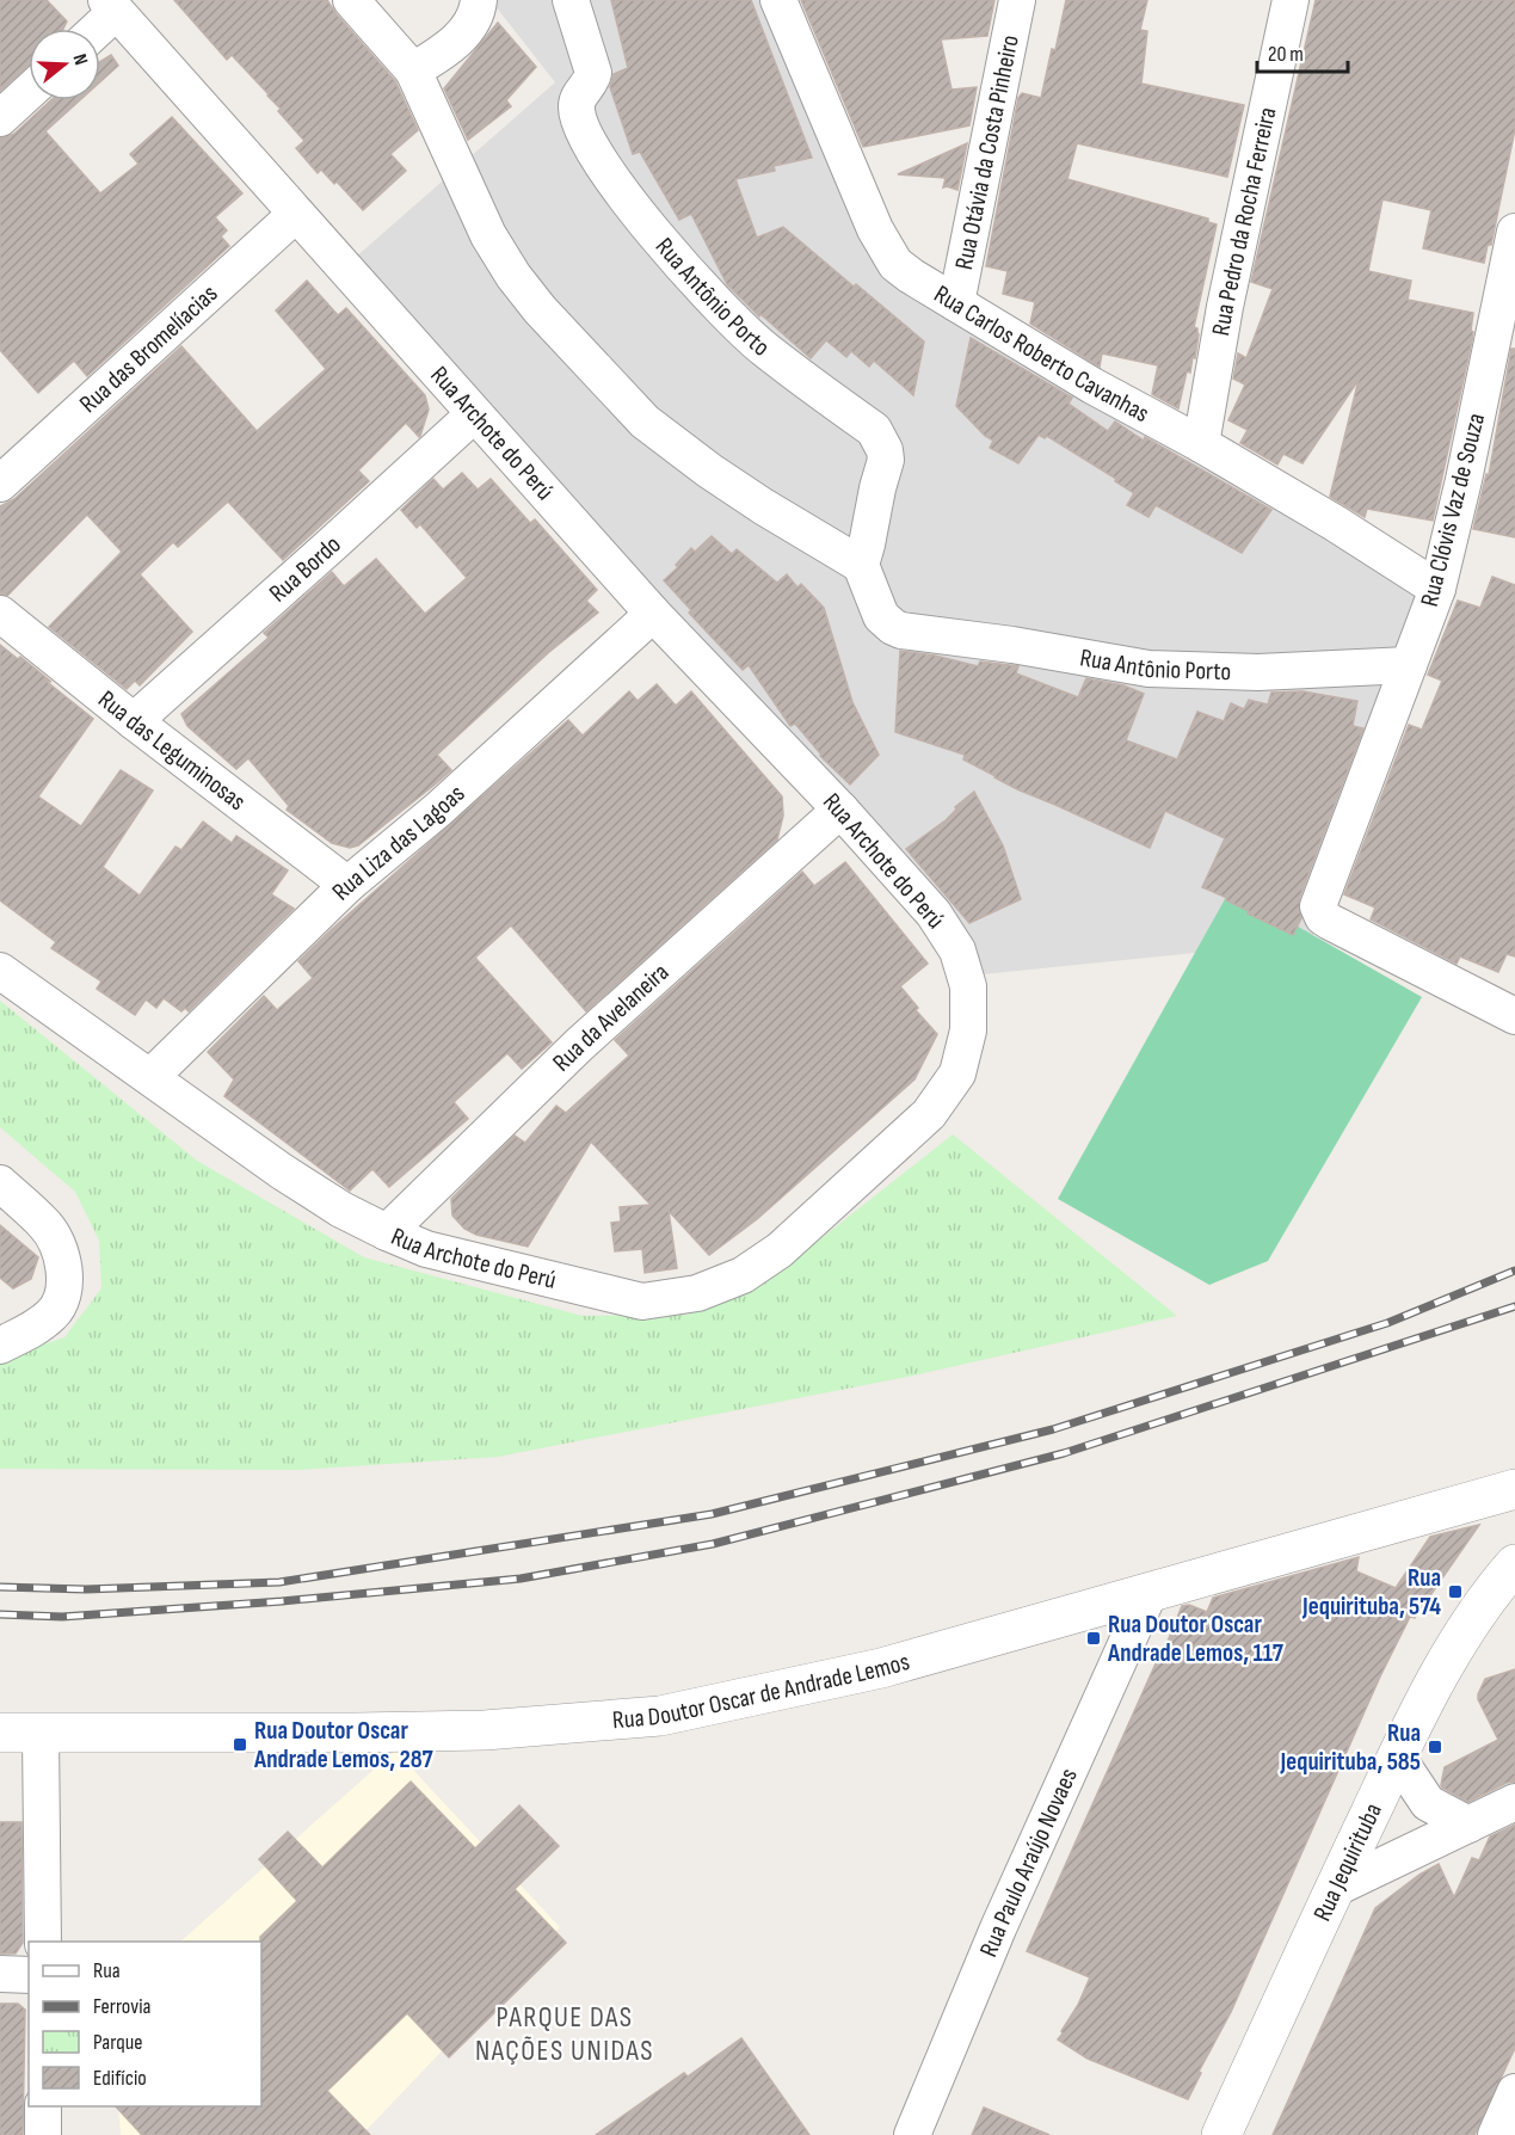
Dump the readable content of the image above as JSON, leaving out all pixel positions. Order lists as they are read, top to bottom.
{
  "streets": {
    "street": [
      "Rua Otávia da Costa Pinheiro",
      "Rua Pedro da Rocha Ferreira",
      "Rua Antônio Porto",
      "Rua das Bromelíacias",
      "Rua Carlos Roberto Cavanhas",
      "Rua Archote do Perú",
      "Rua Clóvis Vaz de Souza",
      "Rua Bordo",
      "Rua das Leguminosas",
      "Rua Liza das Lagoas",
      "Rua da Avelaneira",
      "Rua Doutor Oscar de Andrade Lemos",
      "Rua Jequirituba",
      "Rua Paulo Araújo Novaes"
    ]
  },
  "crossings": [
    ["Rua Otávia da Costa Pinheiro", "Rua Carlos Roberto Cavanhas"],
    ["Rua Pedro da Rocha Ferreira", "Rua Carlos Roberto Cavanhas"],
    ["Rua Antônio Porto", "Rua Clóvis Vaz de Souza"],
    ["Rua das Bromelíacias", "Rua Archote do Perú"],
    ["Rua Carlos Roberto Cavanhas", "Rua Clóvis Vaz de Souza"],
    ["Rua Archote do Perú", "Rua Bordo"],
    ["Rua Archote do Perú", "Rua Liza das Lagoas"],
    ["Rua Archote do Perú", "Rua da Avelaneira"],
    ["Rua Bordo", "Rua das Leguminosas"],
    ["Rua das Leguminosas", "Rua Liza das Lagoas"],
    ["Rua Doutor Oscar de Andrade Lemos", "Rua Paulo Araújo Novaes"]
  ],
  "districts": ["PARQUE DAS NAÇÕES UNIDAS"],
  "places": {
    "transit": [
      "Rua Jequirituba, 574",
      "Rua Doutor Oscar Andrade Lemos, 117",
      "Rua Doutor Oscar Andrade Lemos, 287",
      "Rua Jequirituba, 585"
    ]
  },
  "legend": [
    "Rua",
    "Ferrovia",
    "Parque",
    "Edifício"
  ],
  "scale_bar": "20 m",
  "north": "right"
}
